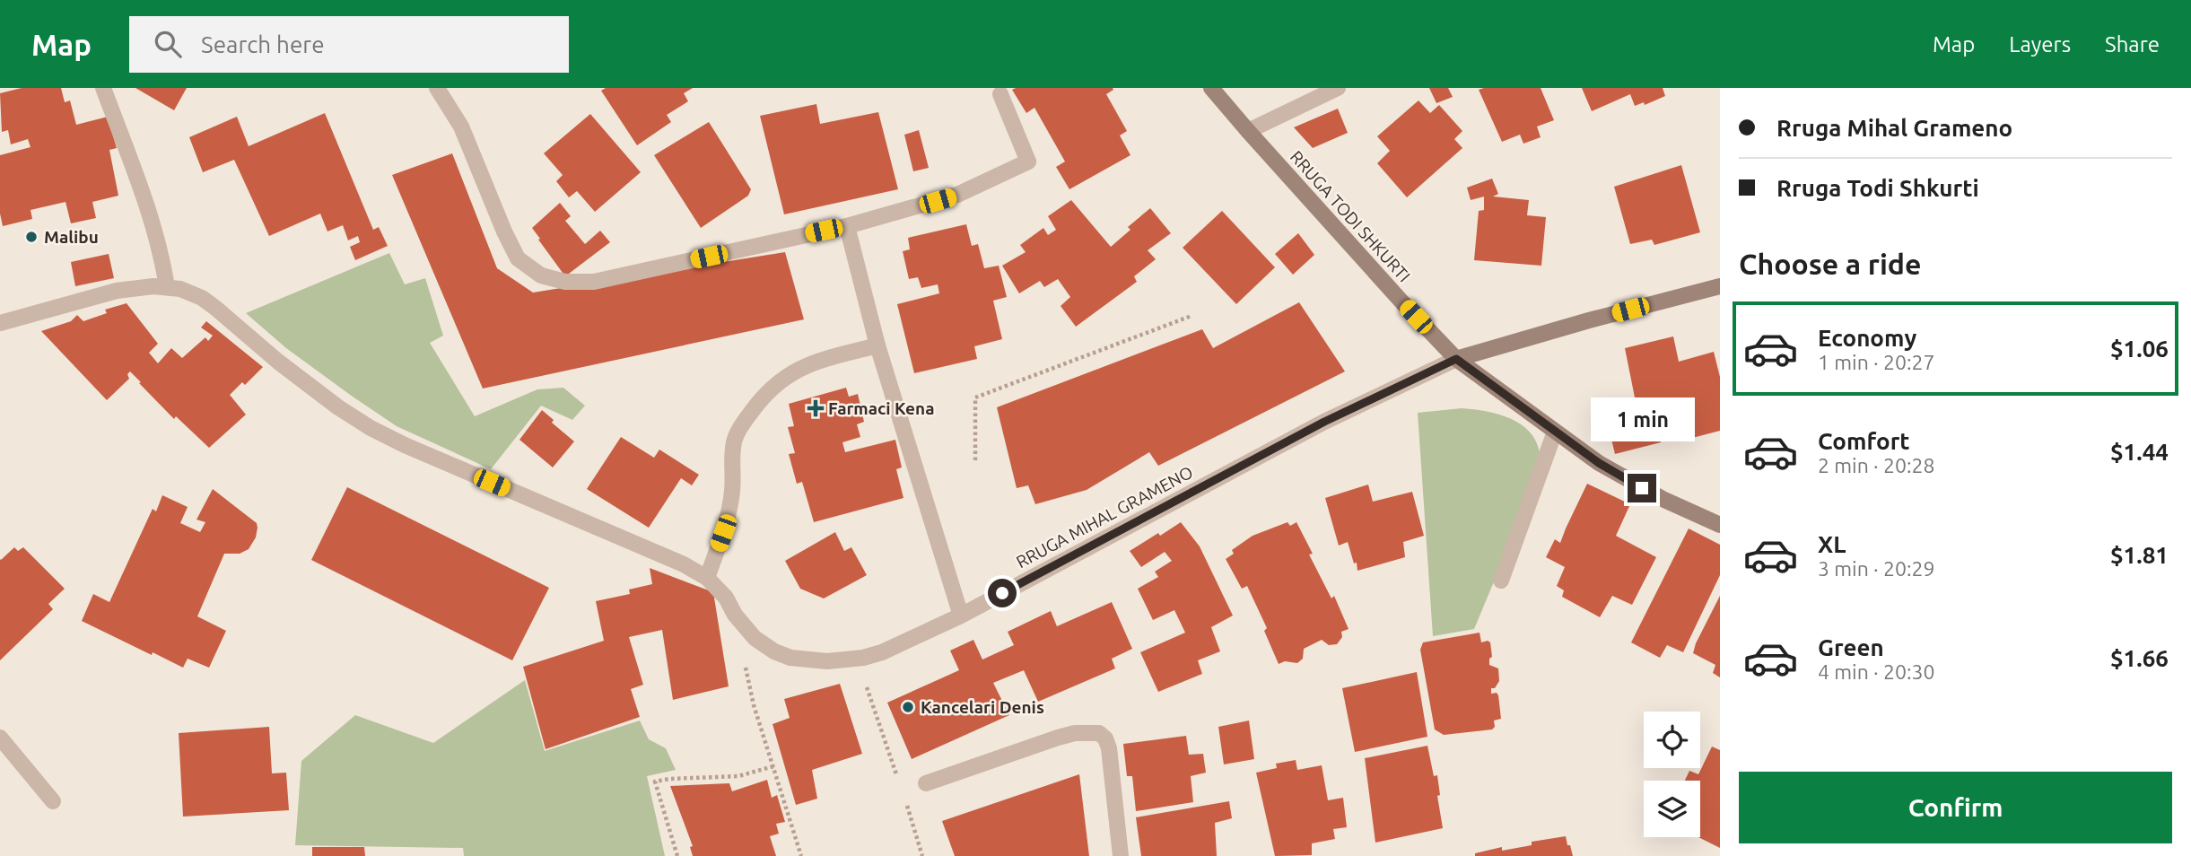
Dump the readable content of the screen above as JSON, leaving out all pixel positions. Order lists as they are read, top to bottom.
{
  "streets": {
    "street": ["RRUGA TODI SHKURTI", "RRUGA MIHAL GRAMENO"]
  },
  "crossings": [
    ["RRUGA TODI SHKURTI", "RRUGA MIHAL GRAMENO"]
  ],
  "places": {
    "other": ["Malibu", "Kancelari Denis"],
    "health": ["Farmaci Kena"]
  },
  "page": {
    "header": "Map",
    "search": "Search here",
    "nav": ["Map", "Layers", "Share"],
    "banner": ["Rruga Mihal Grameno", "Rruga Todi Shkurti"],
    "heading": "Choose a ride",
    "list": [
      {
        "name": "Economy",
        "note": "1 min · 20:27",
        "value": "$1.06"
      },
      {
        "name": "Comfort",
        "note": "2 min · 20:28",
        "value": "$1.44"
      },
      {
        "name": "XL",
        "note": "3 min · 20:29",
        "value": "$1.81"
      },
      {
        "name": "Green",
        "note": "4 min · 20:30",
        "value": "$1.66"
      }
    ],
    "bubble": "1 min",
    "buttons": "Confirm"
  }
}
